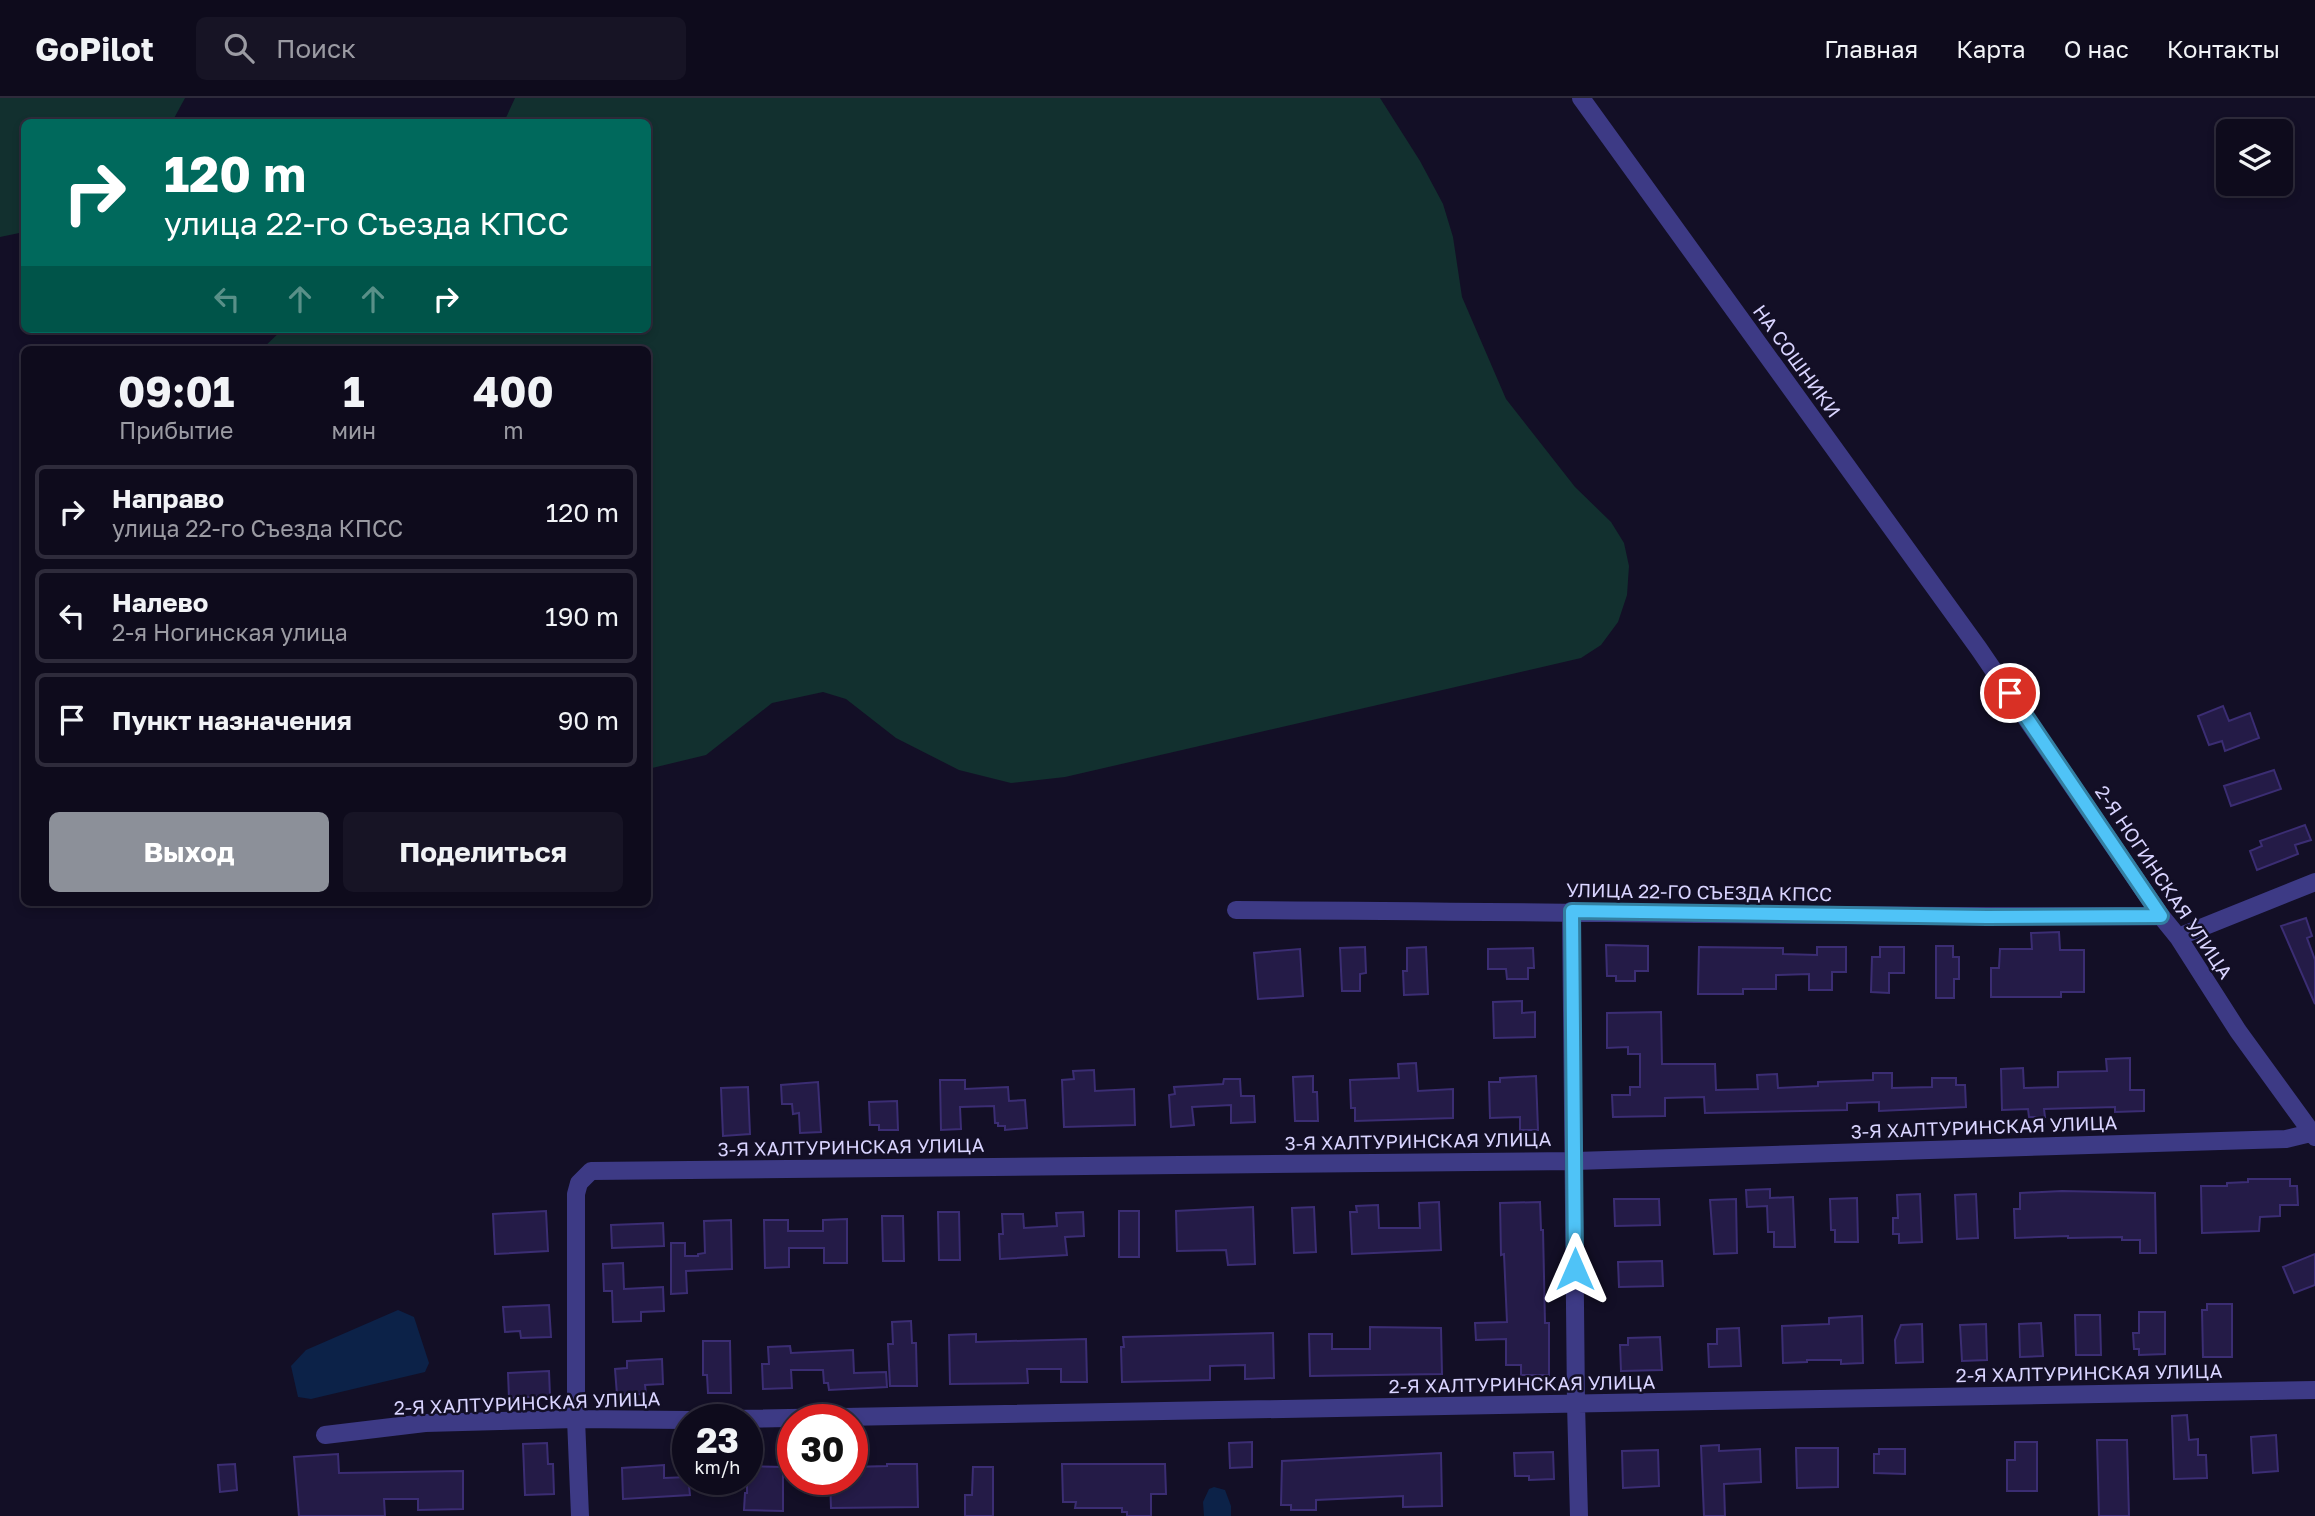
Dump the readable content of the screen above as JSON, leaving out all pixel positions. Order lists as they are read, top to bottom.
{
  "streets": {
    "street": [
      "НА СОШНИКИ",
      "2-Я НОГИНСКАЯ УЛИЦА",
      "УЛИЦА 22-ГО СЪЕЗДА КПСС",
      "3-Я ХАЛТУРИНСКАЯ УЛИЦА",
      "2-Я ХАЛТУРИНСКАЯ УЛИЦА"
    ]
  },
  "crossings": [
    ["НА СОШНИКИ", "2-Я НОГИНСКАЯ УЛИЦА"],
    ["2-Я НОГИНСКАЯ УЛИЦА", "УЛИЦА 22-ГО СЪЕЗДА КПСС"],
    ["2-Я НОГИНСКАЯ УЛИЦА", "3-Я ХАЛТУРИНСКАЯ УЛИЦА"],
    ["3-Я ХАЛТУРИНСКАЯ УЛИЦА", "2-Я ХАЛТУРИНСКАЯ УЛИЦА"]
  ],
  "page": {
    "header": "GoPilot",
    "search": "Поиск",
    "nav": [
      "Главная",
      "Карта",
      "О нас",
      "Контакты"
    ],
    "turn": ["120 m", "улица 22-го Съезда КПСС"],
    "eta": [
      "09:01",
      "Прибытие",
      "1",
      "мин",
      "400",
      "m"
    ],
    "list": [
      {
        "name": "Направо",
        "note": "улица 22-го Съезда КПСС",
        "value": "120 m"
      },
      {
        "name": "Налево",
        "note": "2-я Ногинская улица",
        "value": "190 m"
      },
      {
        "name": "Пункт назначения",
        "value": "90 m"
      }
    ],
    "buttons": ["Выход", "Поделиться"],
    "speed": "23 km/h",
    "limit": "30"
  }
}
